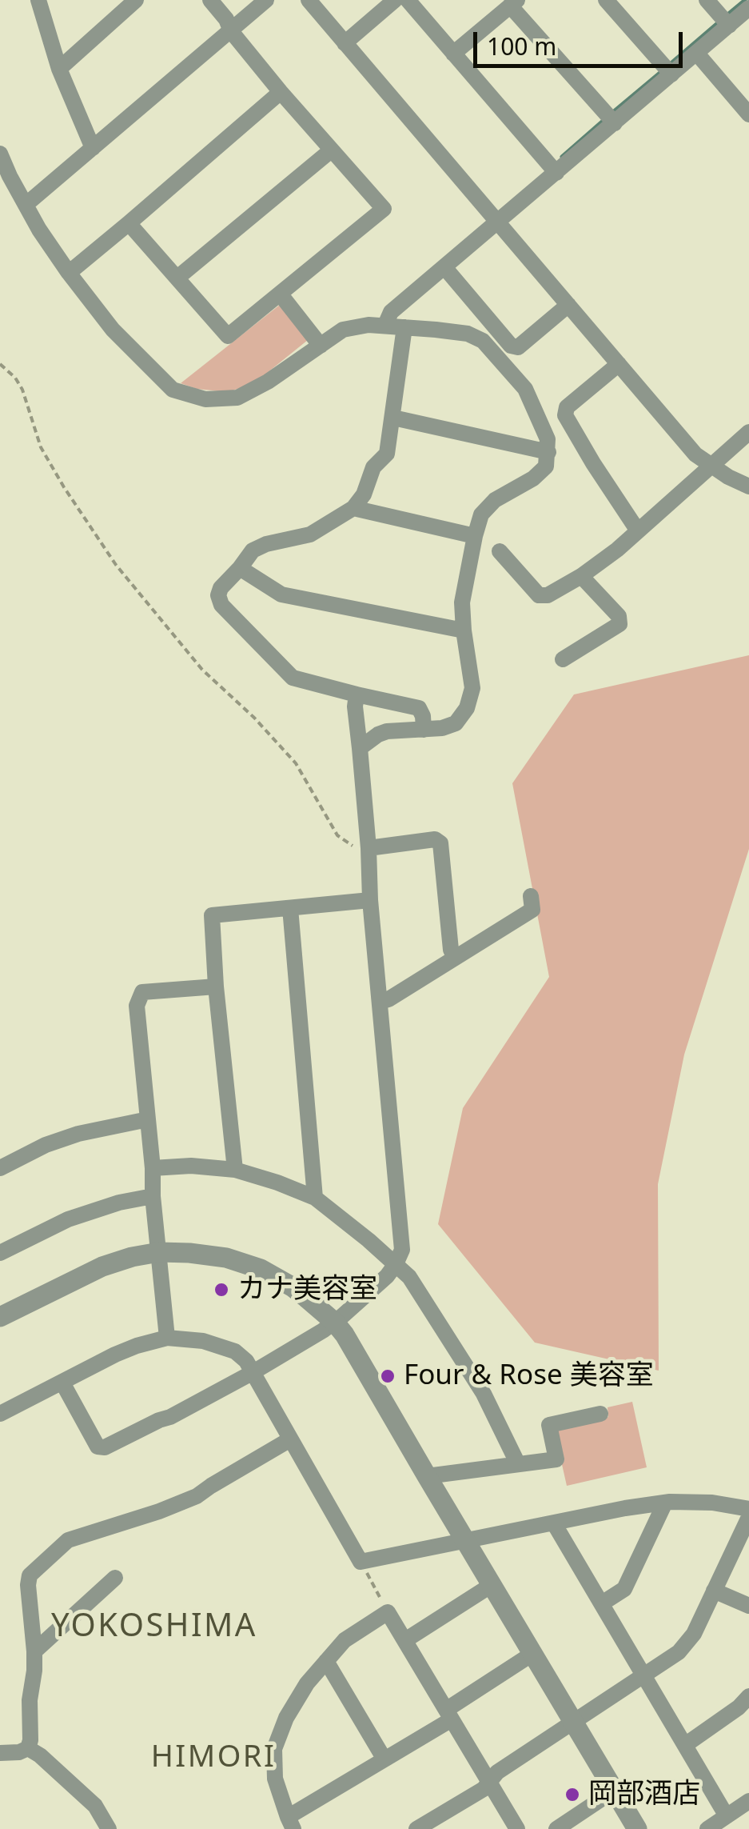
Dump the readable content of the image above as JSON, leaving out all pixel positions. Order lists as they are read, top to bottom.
{
  "districts": ["YOKOSHIMA", "HIMORI"],
  "places": ["カナ美容室", "Four & Rose 美容室", "岡部酒店"],
  "scale_bar": "100 m"
}
